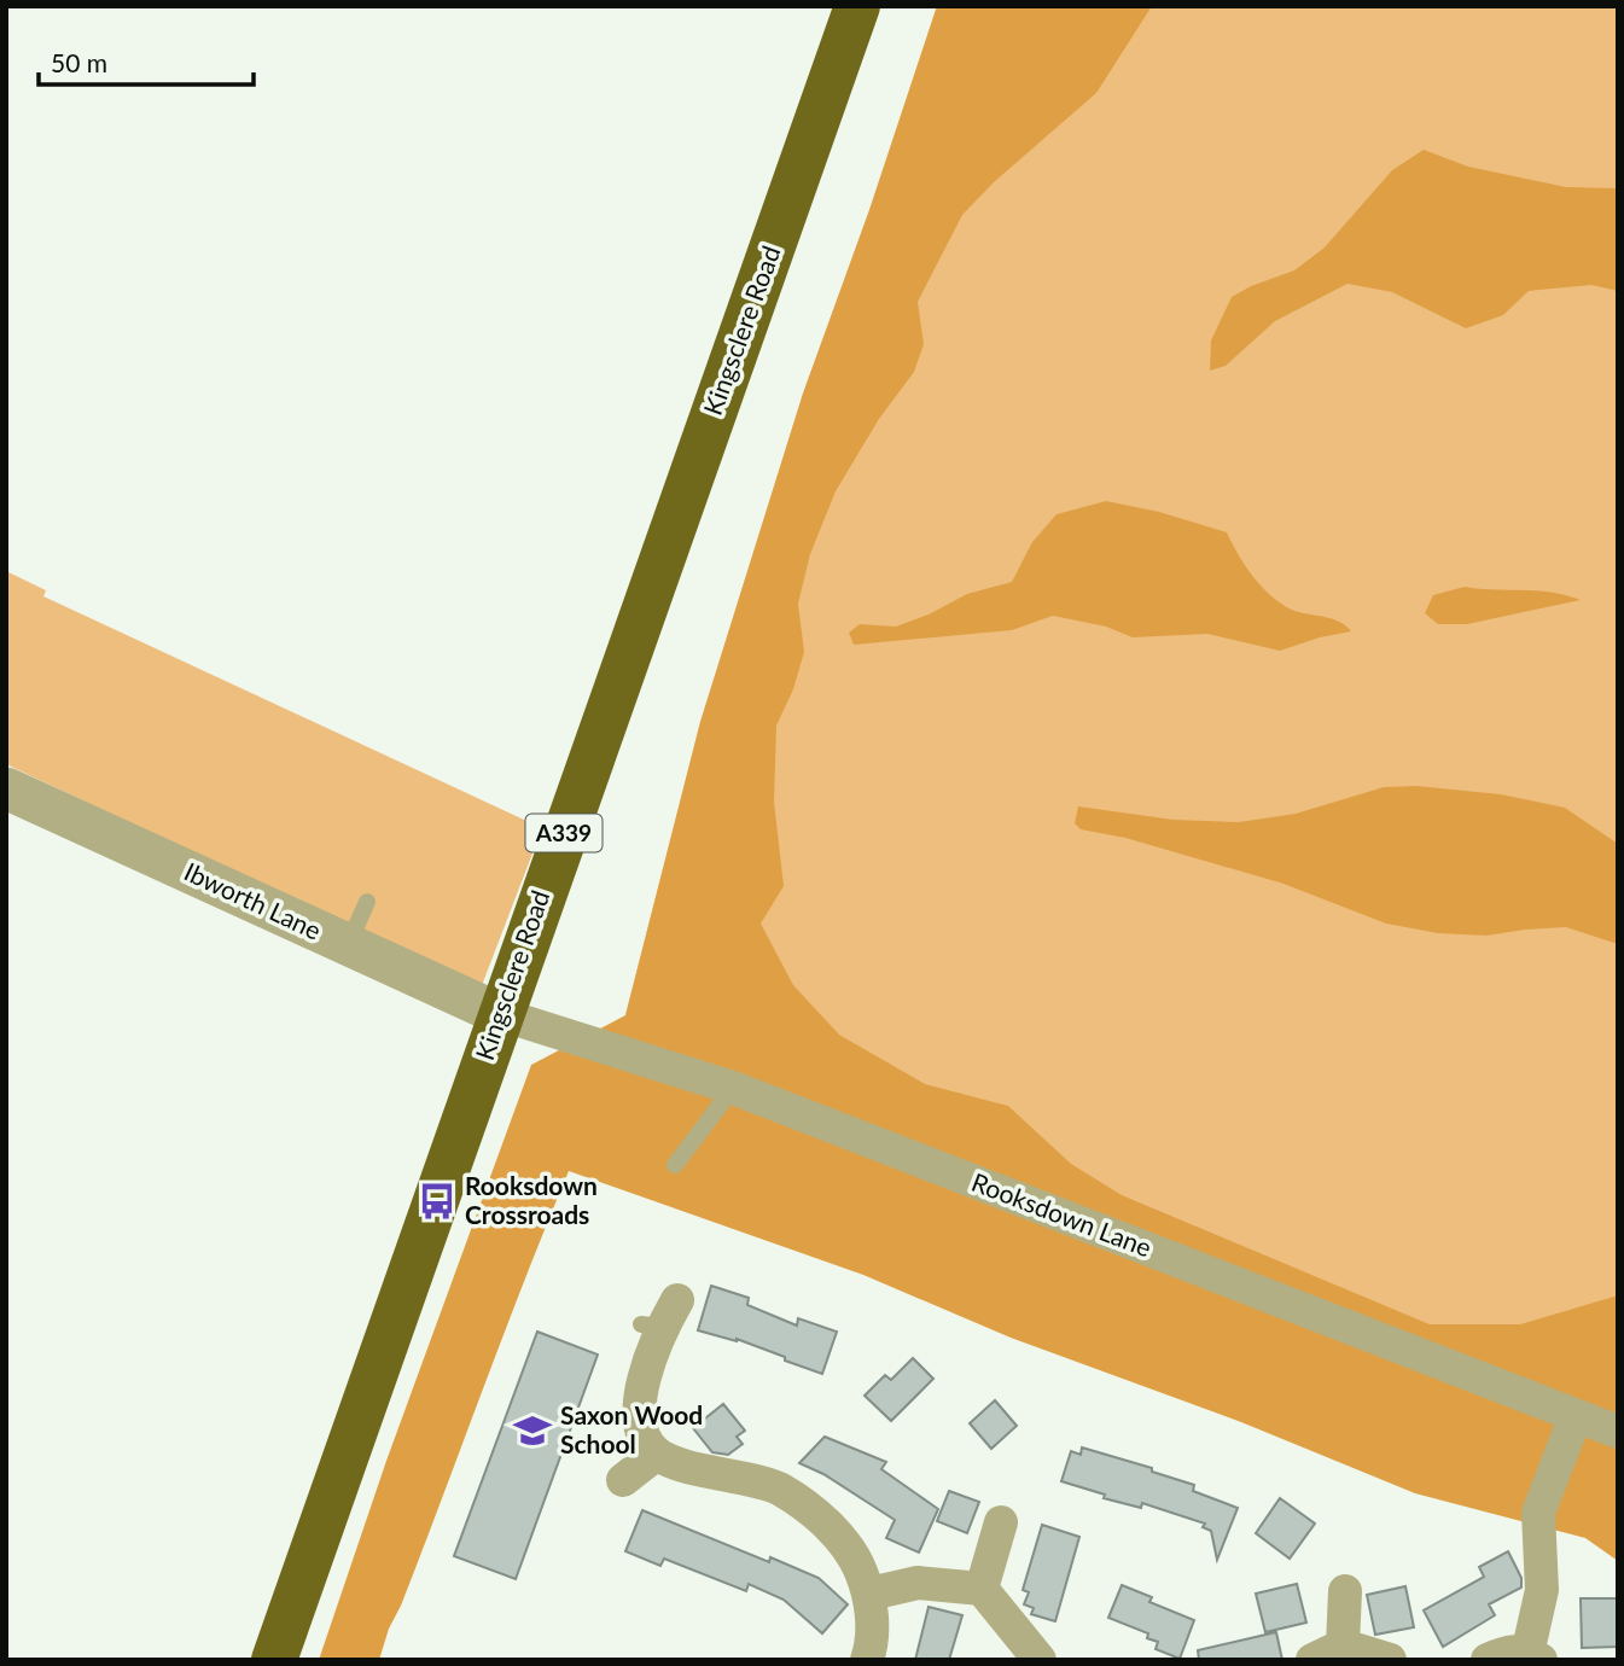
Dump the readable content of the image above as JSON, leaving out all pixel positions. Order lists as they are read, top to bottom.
{
  "streets": {
    "highway": ["Kingsclere Road", "A339"],
    "street": ["Ibworth Lane", "Rooksdown Lane"]
  },
  "crossings": [
    ["Kingsclere Road", "Ibworth Lane"],
    ["Kingsclere Road", "Rooksdown Lane"],
    ["Ibworth Lane", "Rooksdown Lane"]
  ],
  "places": {
    "bus stop": ["Rooksdown Crossroads"],
    "school or university": ["Saxon Wood School"]
  },
  "scale_bar": "50 m"
}
